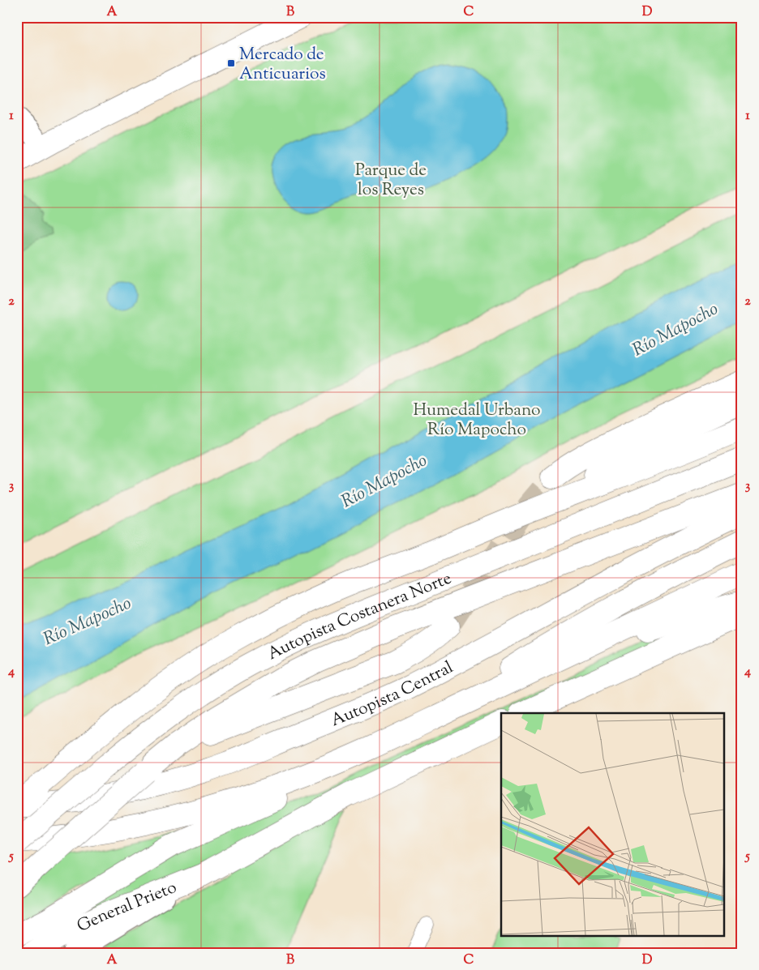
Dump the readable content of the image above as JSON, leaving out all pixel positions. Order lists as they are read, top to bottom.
{
  "streets": {
    "main road": ["Autopista Costanera Norte", "Autopista Central", "General Prieto"]
  },
  "crossings": [
    ["Autopista Costanera Norte", "Autopista Central"]
  ],
  "water": ["Río Mapocho"],
  "parks": ["Parque de los Reyes", "Humedal Urbano Río Mapocho"],
  "places": {
    "transit": ["Mercado de Anticuarios"]
  },
  "grid": {
    "columns": [
      "A",
      "B",
      "C",
      "D"
    ],
    "rows": [
      "1",
      "2",
      "3",
      "4",
      "5"
    ]
  }
}
